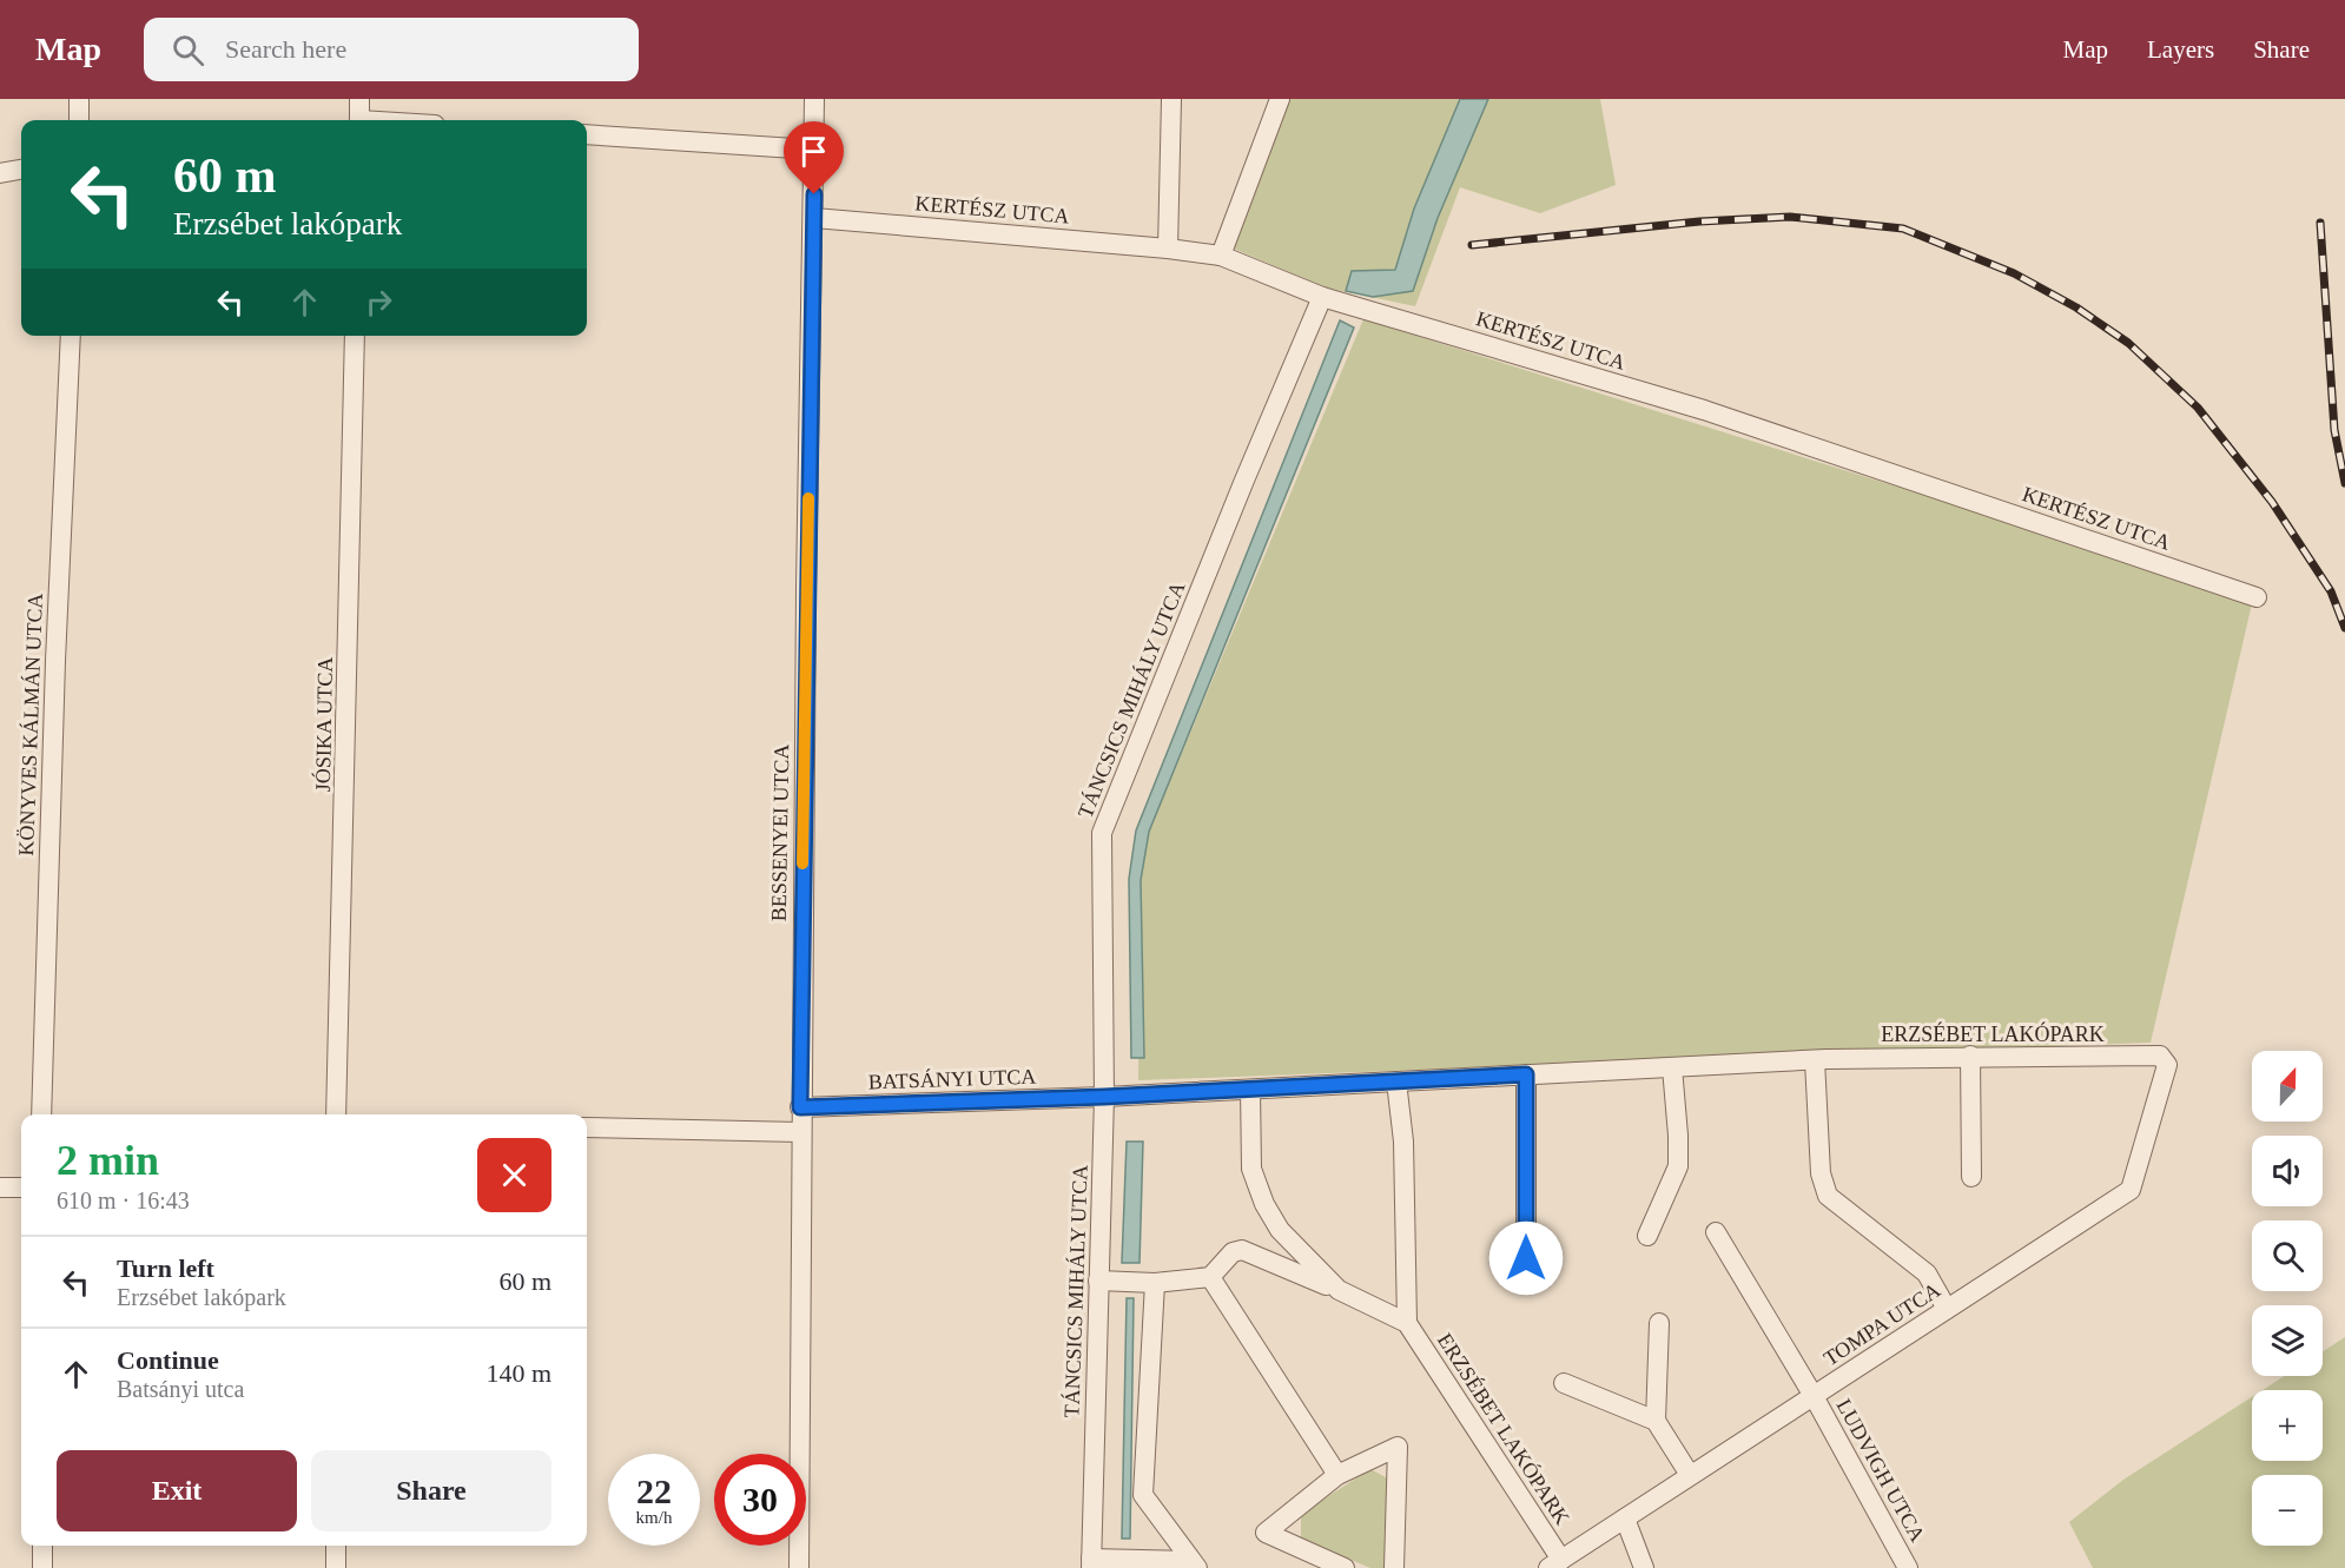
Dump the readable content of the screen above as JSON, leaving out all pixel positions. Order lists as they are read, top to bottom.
{
  "streets": {
    "street": [
      "KERTÉSZ UTCA",
      "TÁNCSICS MIHÁLY UTCA",
      "KÖNYVES KÁLMÁN UTCA",
      "JÓSIKA UTCA",
      "BESSENYEI UTCA",
      "ERZSÉBET LAKÓPARK",
      "BATSÁNYI UTCA",
      "TOMPA UTCA",
      "LUDVIGH UTCA"
    ]
  },
  "crossings": [
    ["KERTÉSZ UTCA", "TÁNCSICS MIHÁLY UTCA"],
    ["KERTÉSZ UTCA", "BESSENYEI UTCA"],
    ["TÁNCSICS MIHÁLY UTCA", "ERZSÉBET LAKÓPARK"],
    ["TÁNCSICS MIHÁLY UTCA", "BATSÁNYI UTCA"],
    ["BESSENYEI UTCA", "BATSÁNYI UTCA"],
    ["ERZSÉBET LAKÓPARK", "BATSÁNYI UTCA"],
    ["ERZSÉBET LAKÓPARK", "TOMPA UTCA"],
    ["TOMPA UTCA", "LUDVIGH UTCA"]
  ],
  "north": "top",
  "page": {
    "header": "Map",
    "search": "Search here",
    "nav": ["Map", "Layers", "Share"],
    "turn": ["60 m", "Erzsébet lakópark"],
    "map_buttons": ["+", "−"],
    "heading": ["2 min", "610 m · 16:43"],
    "list": [
      {
        "name": "Turn left",
        "note": "Erzsébet lakópark",
        "value": "60 m"
      },
      {
        "name": "Continue",
        "note": "Batsányi utca",
        "value": "140 m"
      }
    ],
    "buttons": ["Exit", "Share"],
    "speed": "22 km/h",
    "limit": "30"
  }
}
